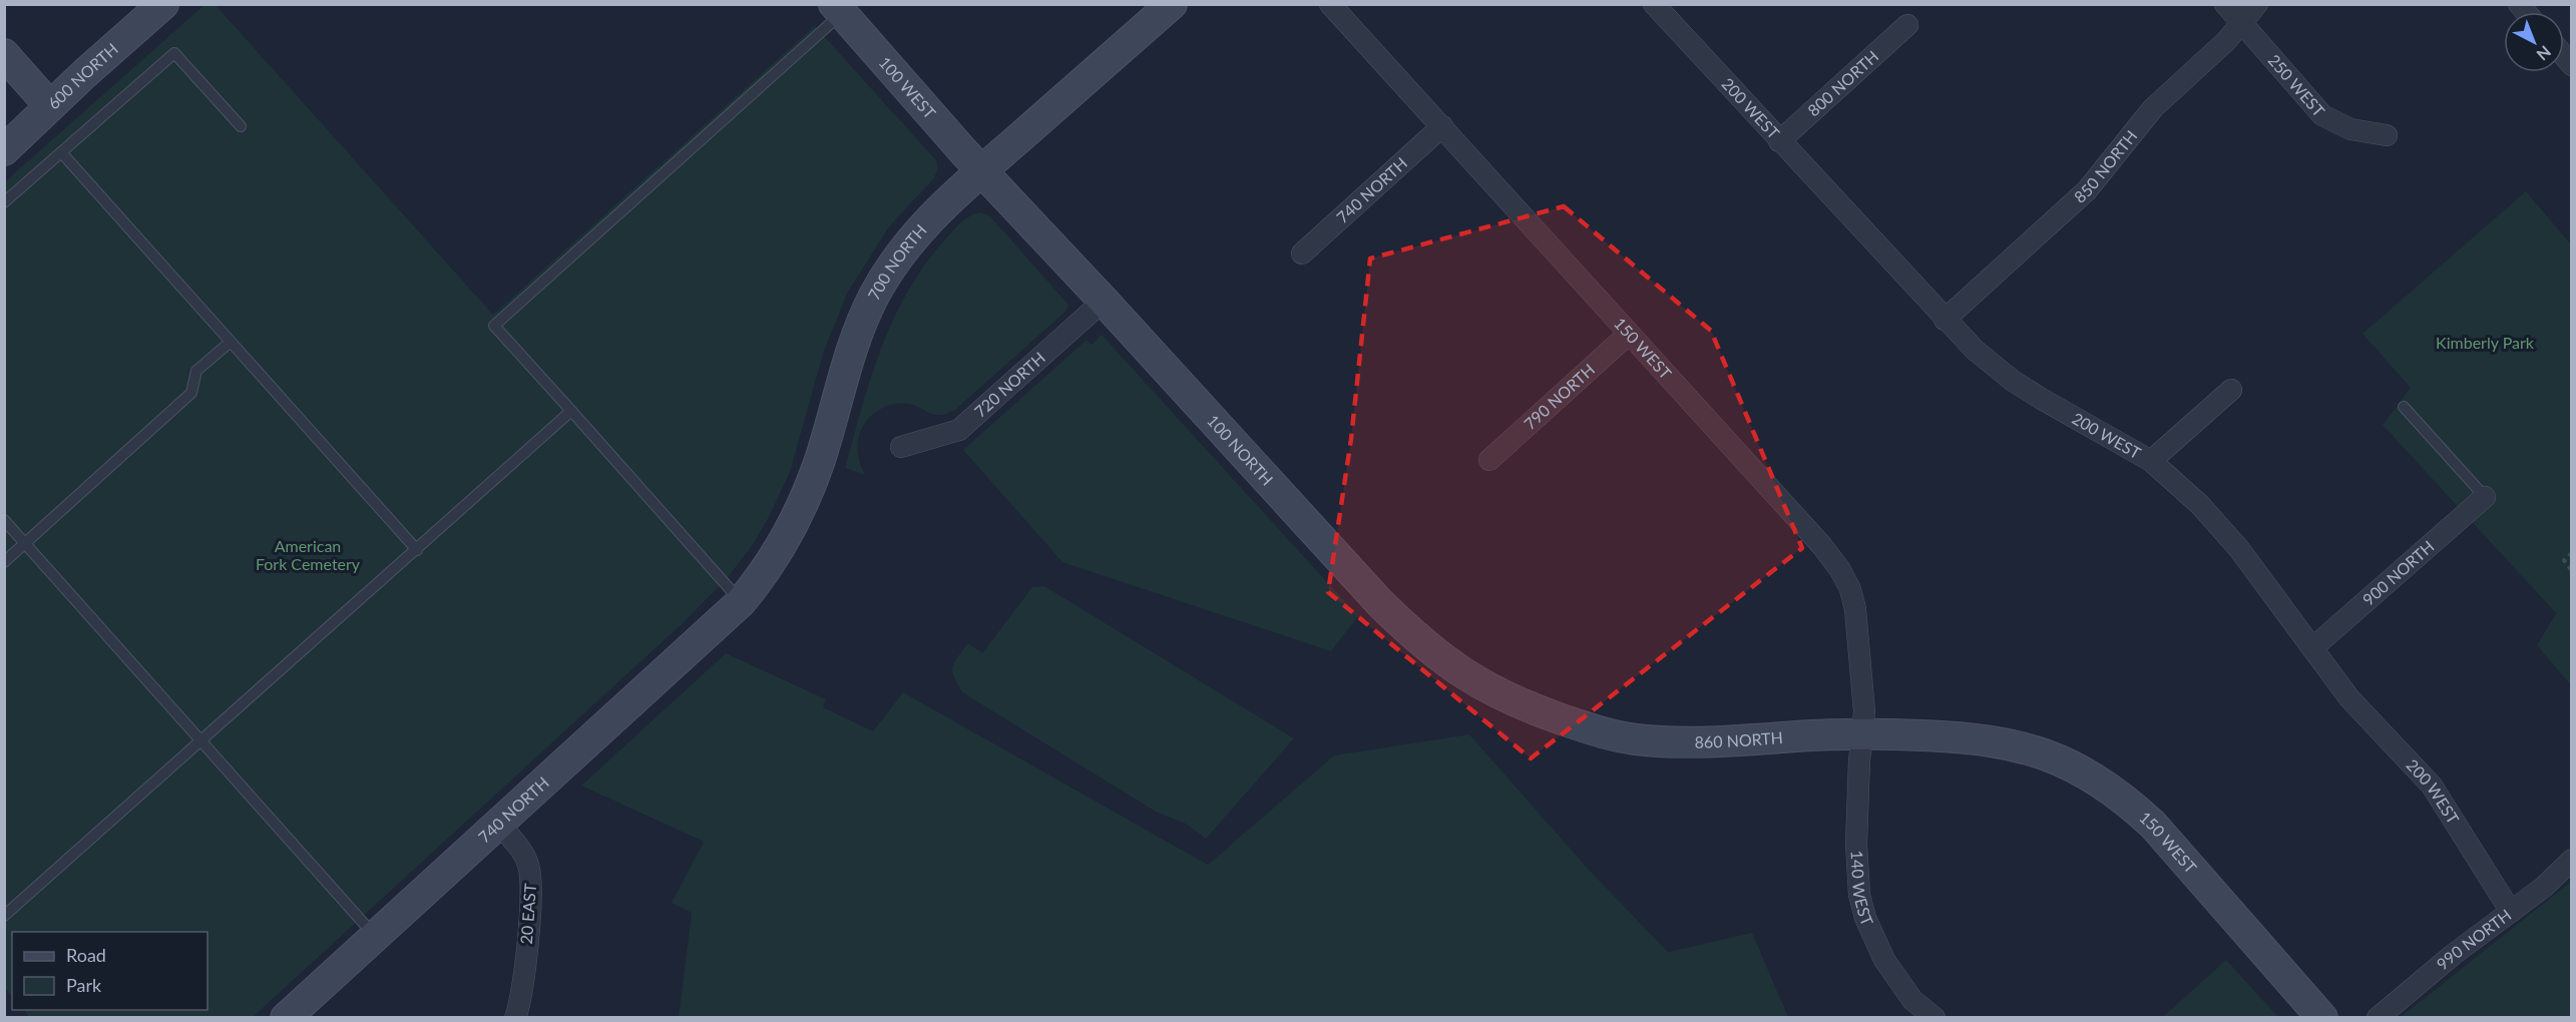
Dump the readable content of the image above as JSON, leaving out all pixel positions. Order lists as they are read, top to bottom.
{
  "streets": {
    "street": [
      "600 NORTH",
      "800 NORTH",
      "250 WEST",
      "100 WEST",
      "200 WEST",
      "850 NORTH",
      "740 NORTH",
      "700 NORTH",
      "150 WEST",
      "720 NORTH",
      "790 NORTH",
      "100 NORTH",
      "900 NORTH",
      "860 NORTH",
      "140 WEST",
      "20 EAST",
      "990 NORTH"
    ]
  },
  "crossings": [
    ["800 NORTH", "200 WEST"],
    ["250 WEST", "850 NORTH"],
    ["100 WEST", "700 NORTH"],
    ["100 WEST", "100 NORTH"],
    ["200 WEST", "850 NORTH"],
    ["200 WEST", "900 NORTH"],
    ["200 WEST", "990 NORTH"],
    ["740 NORTH", "700 NORTH"],
    ["740 NORTH", "150 WEST"],
    ["740 NORTH", "20 EAST"],
    ["700 NORTH", "100 NORTH"],
    ["150 WEST", "790 NORTH"],
    ["150 WEST", "860 NORTH"],
    ["150 WEST", "140 WEST"],
    ["720 NORTH", "100 NORTH"],
    ["100 NORTH", "860 NORTH"],
    ["860 NORTH", "140 WEST"]
  ],
  "parks": ["Kimberly Park", "American Fork Cemetery"],
  "legend": ["Road", "Park"],
  "north": "bottom right"
}
